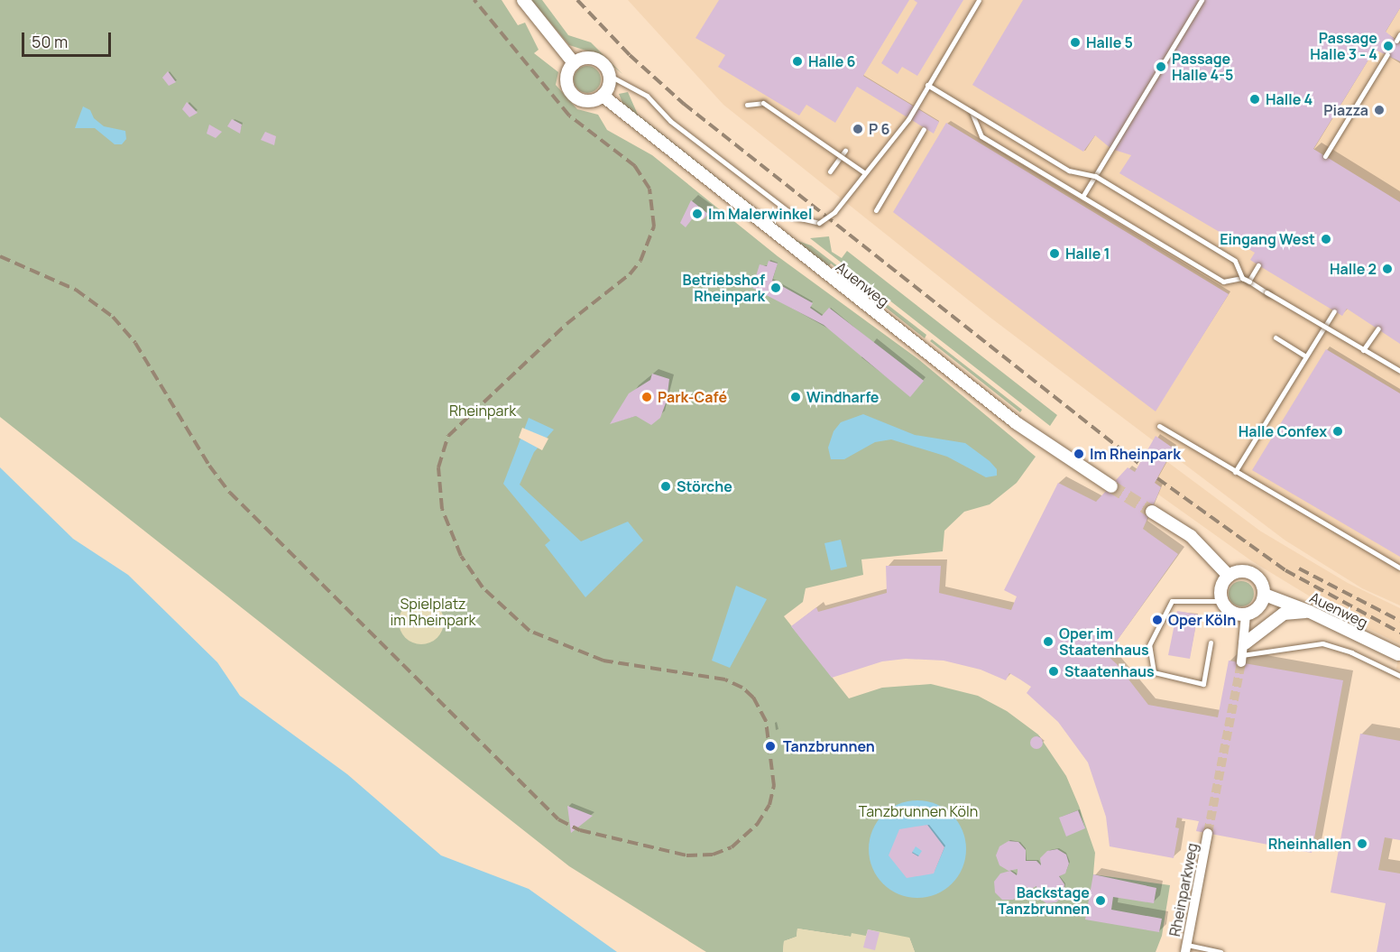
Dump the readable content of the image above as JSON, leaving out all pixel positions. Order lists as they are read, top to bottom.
{
  "streets": {
    "street": ["Auenweg", "Rheinparkweg"]
  },
  "parks": ["Rheinpark", "Spielplatz im Rheinpark", "Tanzbrunnen Köln"],
  "places": [
    "Halle 5",
    "Passage Halle 3 - 4",
    "Halle 6",
    "Passage Halle 4-5",
    "Halle 4",
    "Piazza",
    "P 6",
    "Im Malerwinkel",
    "Eingang West",
    "Halle 1",
    "Halle 2",
    "Betriebshof Rheinpark",
    "Park-Café",
    "Windharfe",
    "Halle Confex",
    "Im Rheinpark",
    "Störche",
    "Oper Köln",
    "Oper im Staatenhaus",
    "Staatenhaus",
    "Tanzbrunnen",
    "Rheinhallen",
    "Backstage Tanzbrunnen"
  ],
  "scale_bar": "50 m"
}
